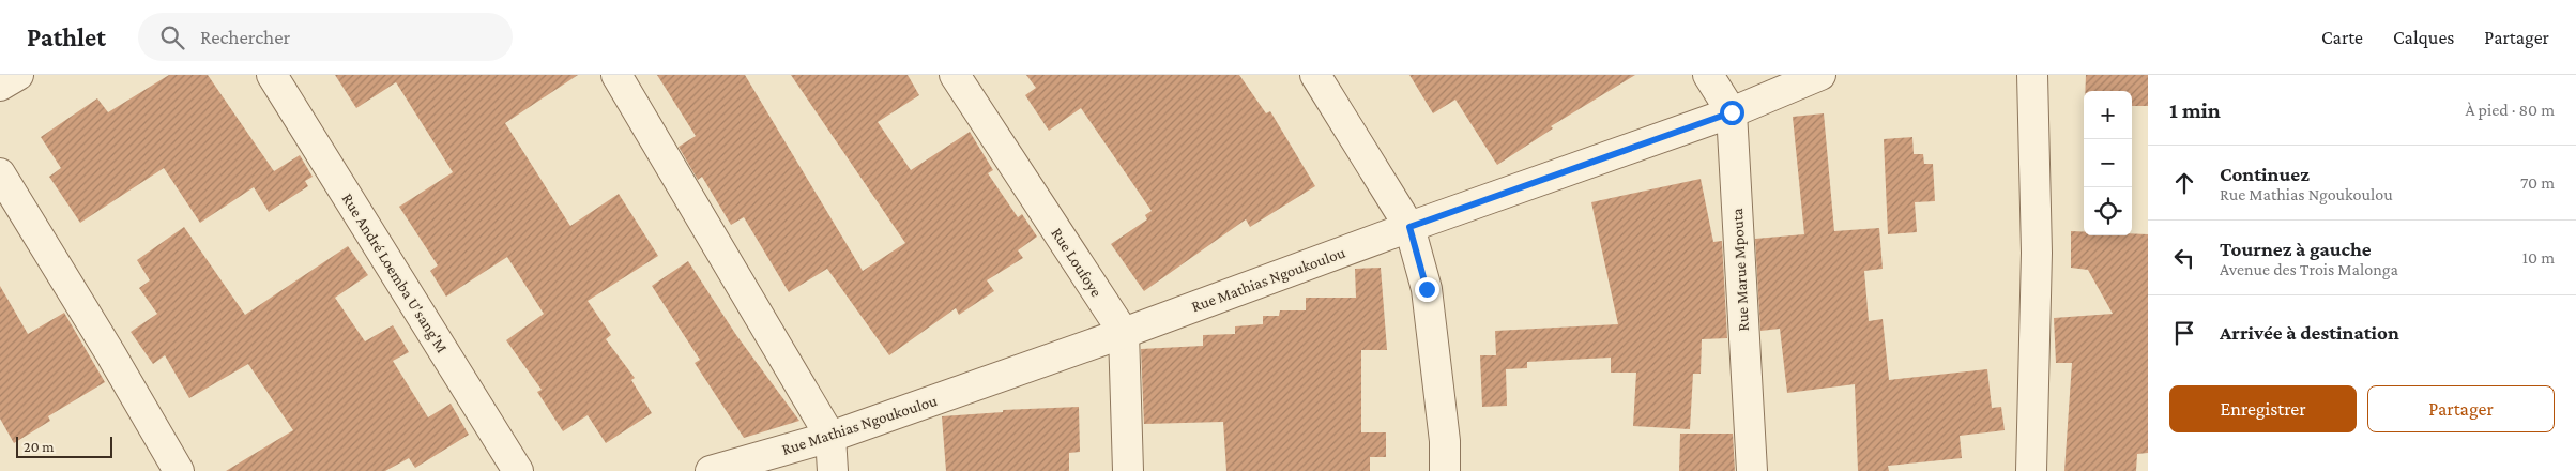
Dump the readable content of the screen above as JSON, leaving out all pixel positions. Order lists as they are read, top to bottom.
{
  "streets": {
    "street": [
      "Rue Loufoye",
      "Rue Marue Mpouta",
      "Rue André Loemba U'sang'M",
      "Rue Mathias Ngoukoulou"
    ]
  },
  "crossings": [
    ["Rue Loufoye", "Rue Mathias Ngoukoulou"],
    ["Rue Marue Mpouta", "Rue Mathias Ngoukoulou"]
  ],
  "scale_bar": "20 m",
  "page": {
    "header": "Pathlet",
    "search": "Rechercher",
    "nav": ["Carte", "Calques", "Partager"],
    "heading": ["1 min", "À pied · 80 m"],
    "map_buttons": ["+", "−"],
    "list": [
      ["Continuez", "Rue Mathias Ngoukoulou", "70 m"],
      ["Tournez à gauche", "Avenue des Trois Malonga", "10 m"],
      "Arrivée à destination"
    ],
    "buttons": ["Enregistrer", "Partager"],
    "scale": "20 m"
  }
}
